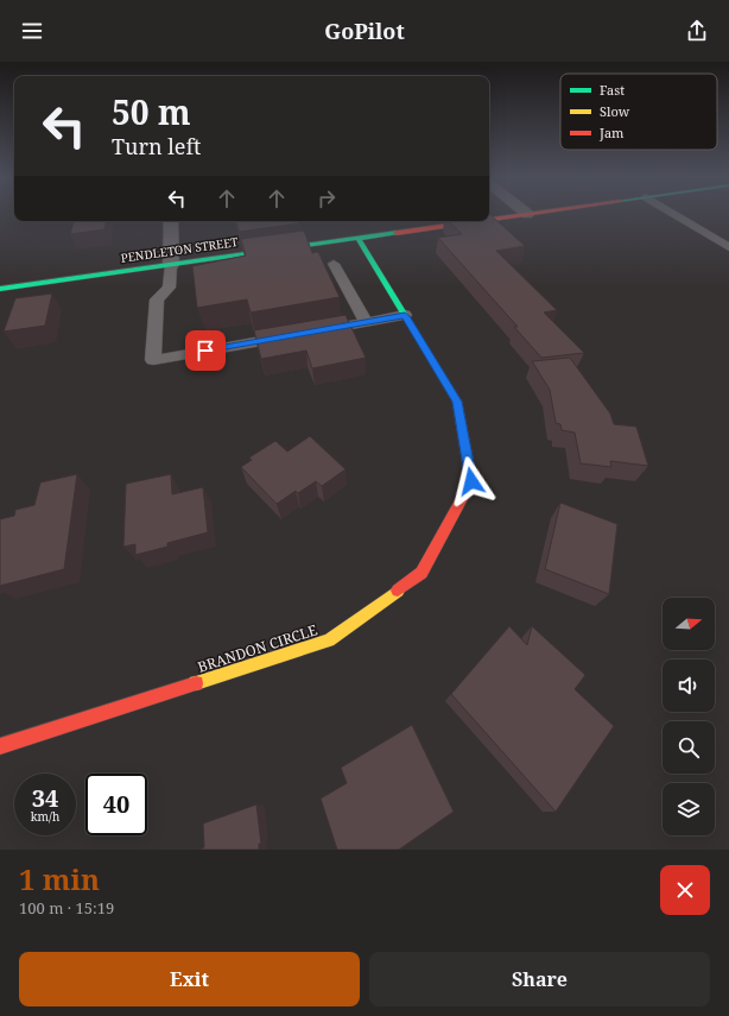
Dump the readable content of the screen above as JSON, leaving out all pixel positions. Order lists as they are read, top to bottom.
{
  "streets": {
    "main road": ["PENDLETON STREET", "BRANDON CIRCLE"]
  },
  "crossings": [
    ["PENDLETON STREET", "BRANDON CIRCLE"]
  ],
  "legend": ["Fast", "Slow", "Jam"],
  "north": "right",
  "page": {
    "header": "GoPilot",
    "turn": ["50 m", "Turn left"],
    "speed": "34 km/h",
    "limit": "40",
    "heading": ["1 min", "100 m · 15:19"],
    "buttons": ["Exit", "Share"]
  }
}
